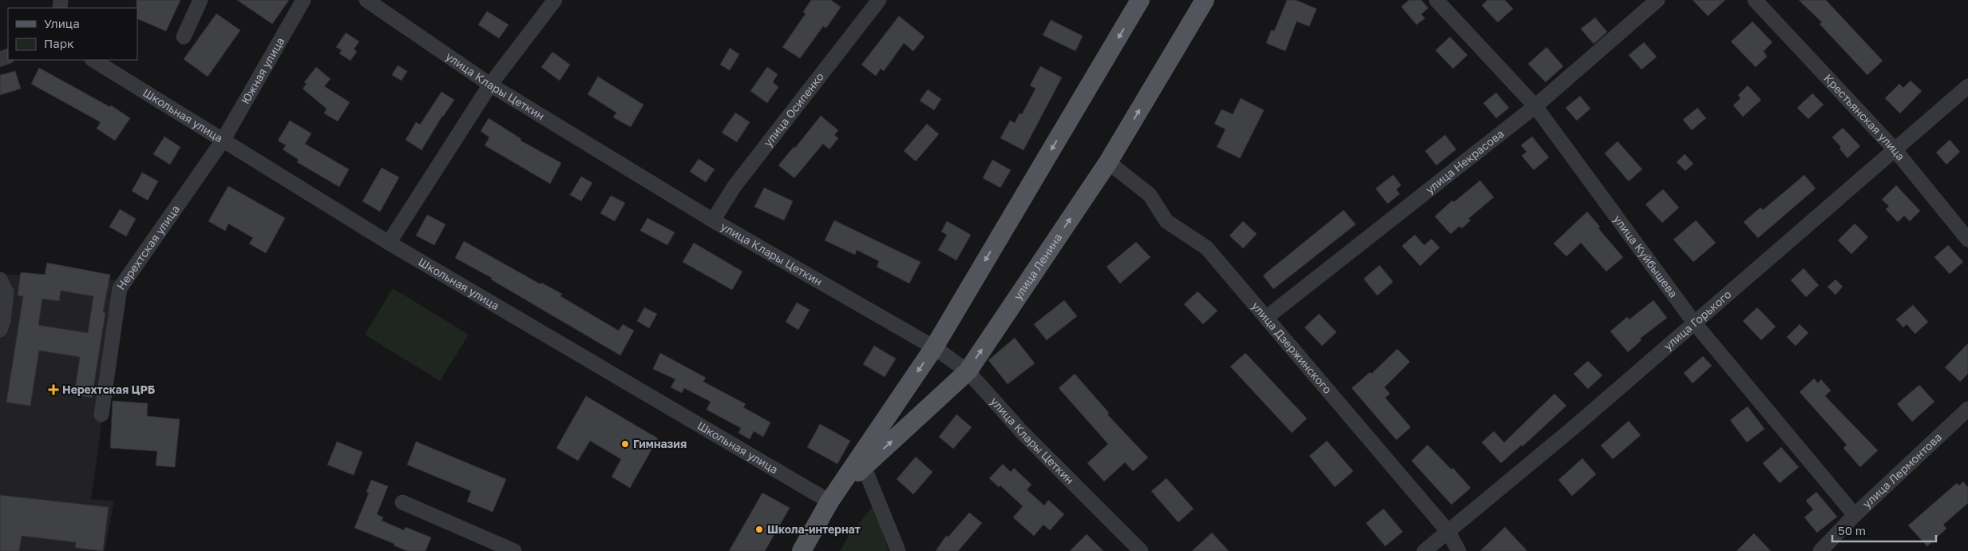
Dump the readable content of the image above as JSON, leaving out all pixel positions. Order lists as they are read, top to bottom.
{
  "streets": {
    "main road": ["улица Ленина"],
    "street": [
      "Южная улица",
      "улица Клары Цеткин",
      "улица Осипенко",
      "Школьная улица",
      "Крестьянская улица",
      "улица Некрасова",
      "Нерехтская улица",
      "улица Куйбышева",
      "улица Горького",
      "улица Дзержинского",
      "улица Лермонтова"
    ]
  },
  "crossings": [
    ["Южная улица", "Школьная улица"],
    ["Южная улица", "Нерехтская улица"],
    ["улица Клары Цеткин", "улица Осипенко"],
    ["улица Клары Цеткин", "улица Ленина"],
    ["Школьная улица", "Нерехтская улица"],
    ["Школьная улица", "улица Ленина"],
    ["Крестьянская улица", "улица Горького"],
    ["улица Некрасова", "улица Куйбышева"],
    ["улица Некрасова", "улица Дзержинского"],
    ["улица Куйбышева", "улица Горького"],
    ["улица Куйбышева", "улица Лермонтова"],
    ["улица Ленина", "улица Дзержинского"],
    ["улица Горького", "улица Дзержинского"]
  ],
  "places": {
    "health": ["Нерехтская ЦРБ"],
    "other": ["Гимназия", "Школа-интернат"]
  },
  "legend": ["Улица", "Парк"],
  "scale_bar": "50 m"
}
